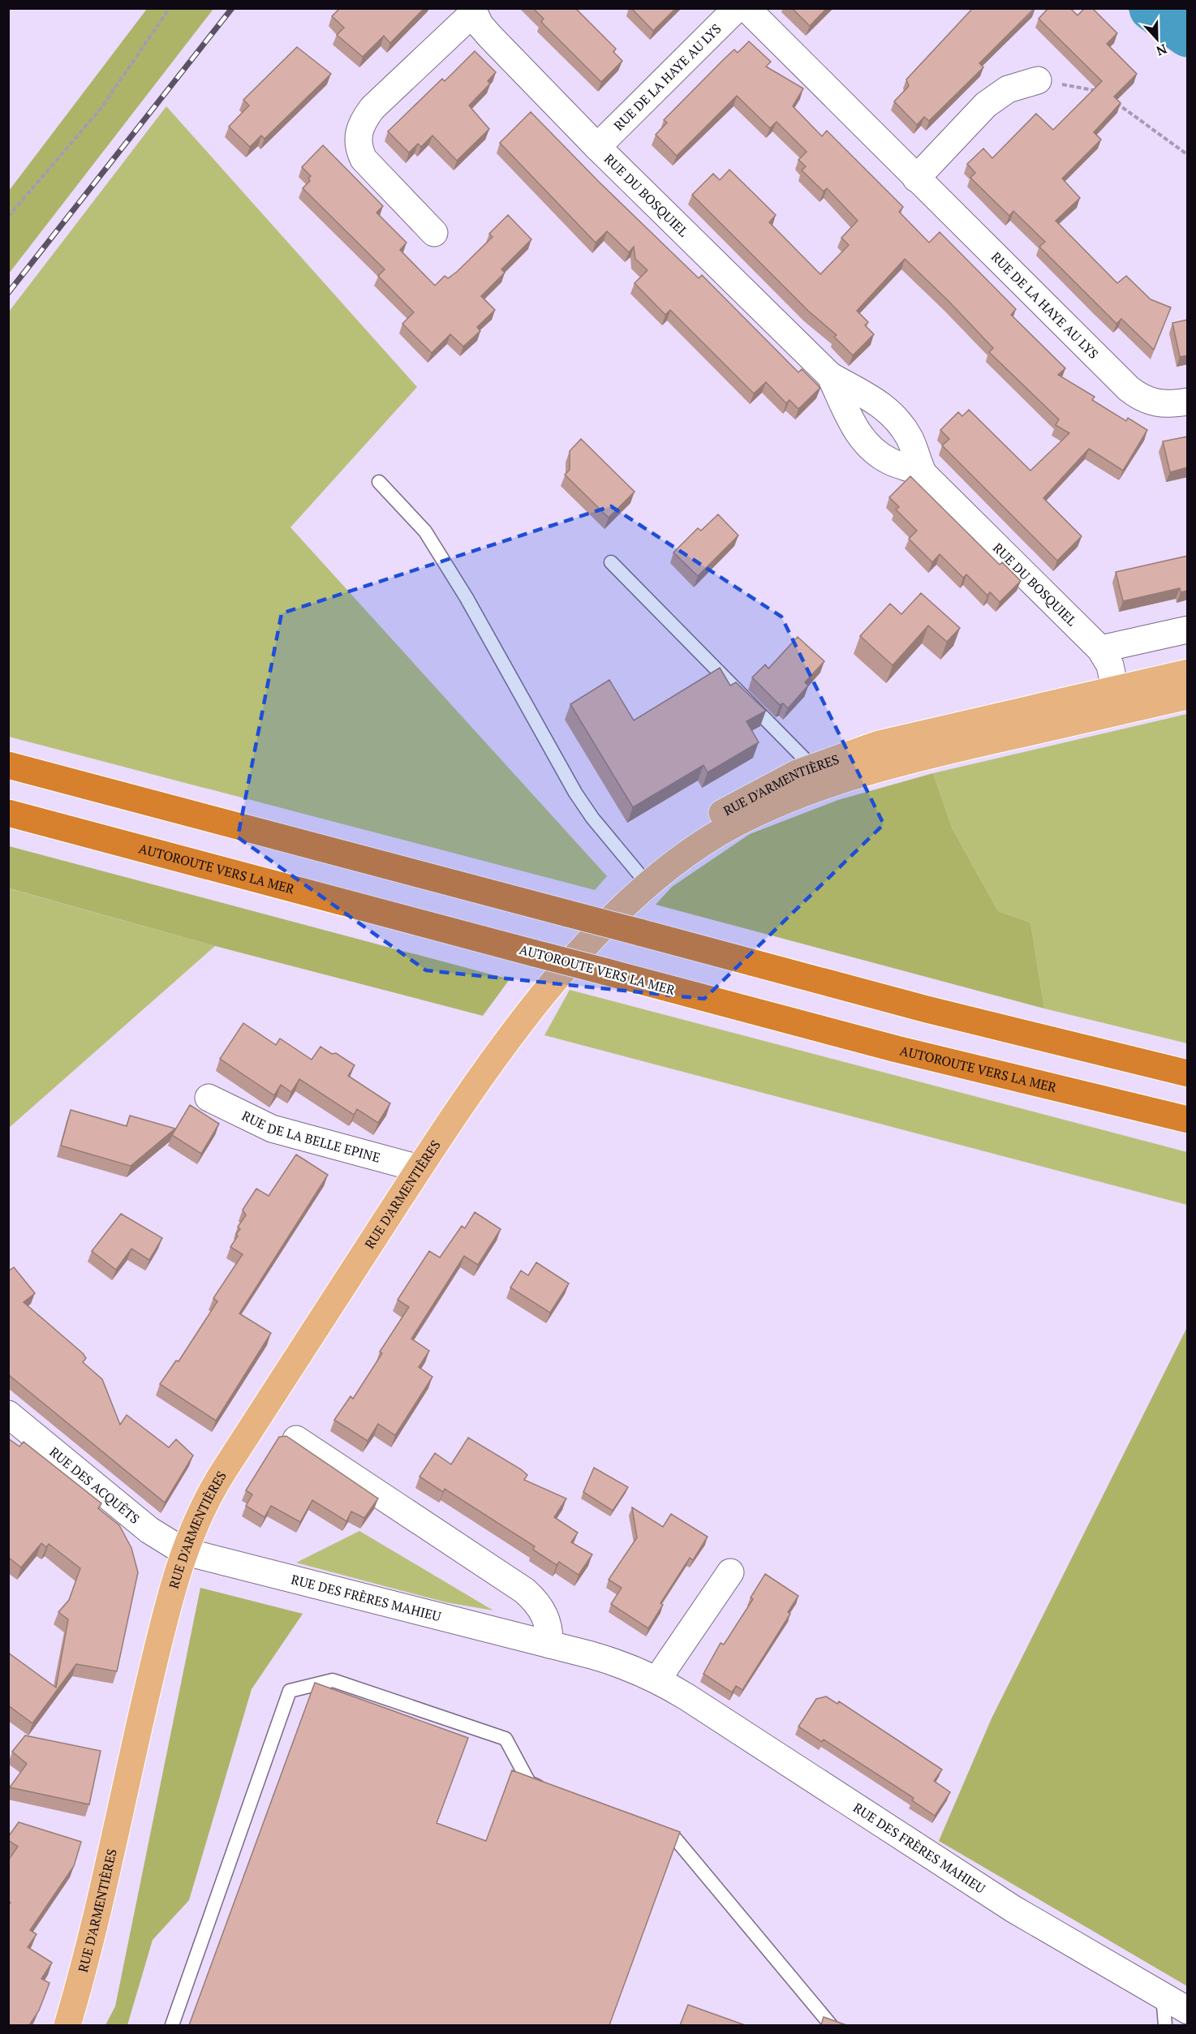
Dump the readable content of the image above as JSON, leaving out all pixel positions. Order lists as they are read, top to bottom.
{
  "streets": {
    "highway": ["AUTOROUTE VERS LA MER"],
    "main road": ["RUE D'ARMENTIÈRES"],
    "street": [
      "RUE DE LA HAYE AU LYS",
      "RUE DU BOSQUIEL",
      "RUE DE LA BELLE EPINE",
      "RUE DES ACQUÊTS",
      "RUE DES FRÈRES MAHIEU"
    ]
  },
  "crossings": [
    ["RUE DE LA HAYE AU LYS", "RUE DU BOSQUIEL"],
    ["RUE DU BOSQUIEL", "RUE D'ARMENTIÈRES"],
    ["RUE D'ARMENTIÈRES", "RUE DE LA BELLE EPINE"],
    ["RUE D'ARMENTIÈRES", "RUE DES ACQUÊTS"],
    ["RUE D'ARMENTIÈRES", "RUE DES FRÈRES MAHIEU"],
    ["RUE DES ACQUÊTS", "RUE DES FRÈRES MAHIEU"]
  ],
  "north": "bottom"
}
